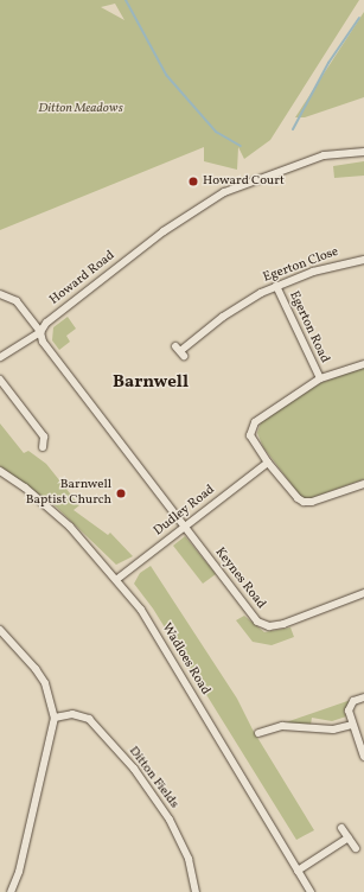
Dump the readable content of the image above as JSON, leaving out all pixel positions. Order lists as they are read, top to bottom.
{
  "streets": {
    "street": [
      "Egerton Close",
      "Howard Road",
      "Egerton Road",
      "Dudley Road",
      "Keynes Road",
      "Wadloes Road",
      "Ditton Fields"
    ]
  },
  "crossings": [
    ["Egerton Close", "Egerton Road"],
    ["Dudley Road", "Keynes Road"],
    ["Dudley Road", "Wadloes Road"]
  ],
  "districts": ["Barnwell"],
  "parks": ["Ditton Meadows"],
  "places": ["Howard Court", "Barnwell Baptist Church"]
}
